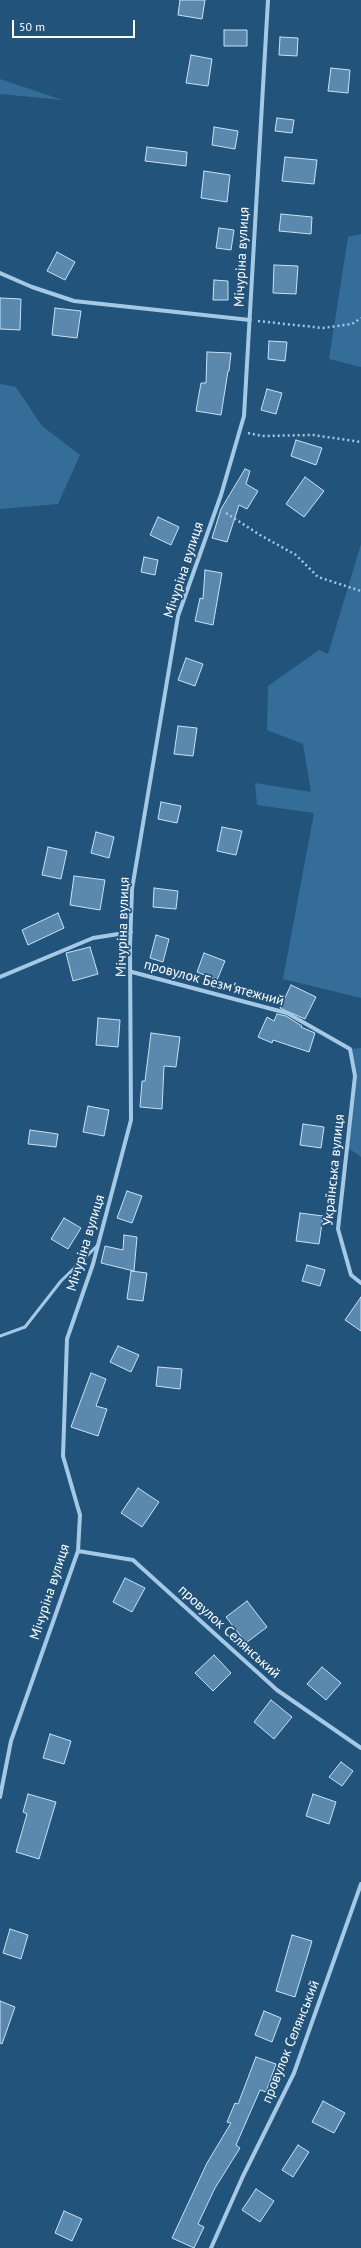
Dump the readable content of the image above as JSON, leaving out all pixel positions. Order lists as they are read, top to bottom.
{
  "streets": {
    "street": [
      "Мічуріна вулиця",
      "провулок Безм'ятежний",
      "Українська вулиця",
      "провулок Селянський"
    ]
  },
  "crossings": [
    ["Мічуріна вулиця", "провулок Безм'ятежний"],
    ["Мічуріна вулиця", "провулок Селянський"],
    ["провулок Безм'ятежний", "Українська вулиця"]
  ],
  "scale_bar": "50 m"
}
